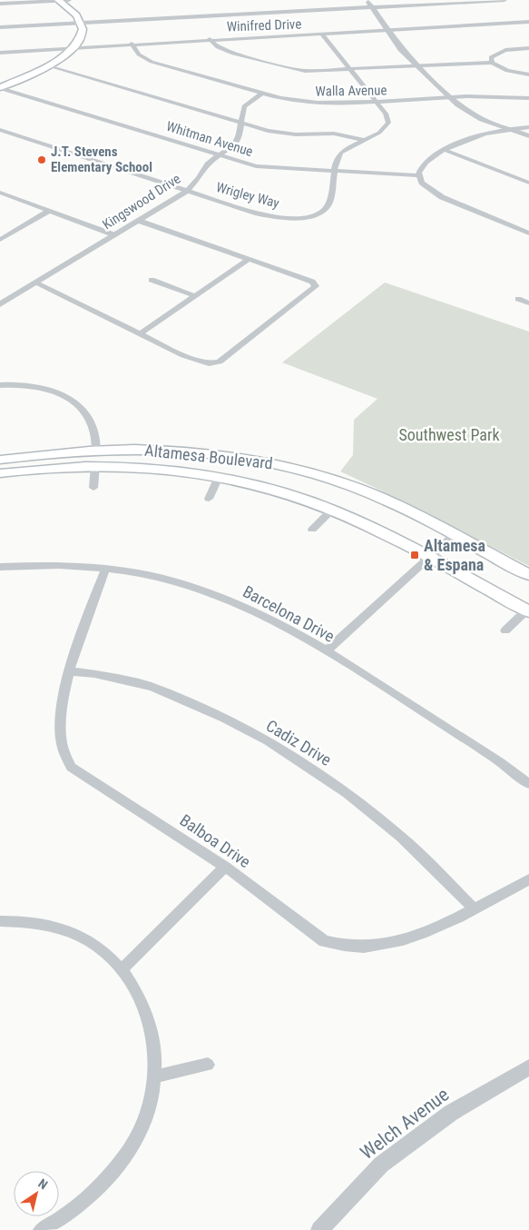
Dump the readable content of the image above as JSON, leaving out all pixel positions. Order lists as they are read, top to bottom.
{
  "streets": {
    "main road": ["Altamesa Boulevard"],
    "street": [
      "Winifred Drive",
      "Walla Avenue",
      "Whitman Avenue",
      "Wrigley Way",
      "Kingswood Drive",
      "Barcelona Drive",
      "Cadiz Drive",
      "Balboa Drive",
      "Welch Avenue"
    ]
  },
  "crossings": [
    ["Winifred Drive", "Walla Avenue"],
    ["Winifred Drive", "Wrigley Way"],
    ["Walla Avenue", "Wrigley Way"],
    ["Walla Avenue", "Kingswood Drive"],
    ["Whitman Avenue", "Wrigley Way"],
    ["Whitman Avenue", "Kingswood Drive"],
    ["Wrigley Way", "Kingswood Drive"],
    ["Barcelona Drive", "Balboa Drive"],
    ["Cadiz Drive", "Balboa Drive"]
  ],
  "parks": ["Southwest Park"],
  "places": {
    "other": ["J.T. Stevens Elementary School"],
    "transit": ["Altamesa & Espana"]
  },
  "north": "top right"
}
